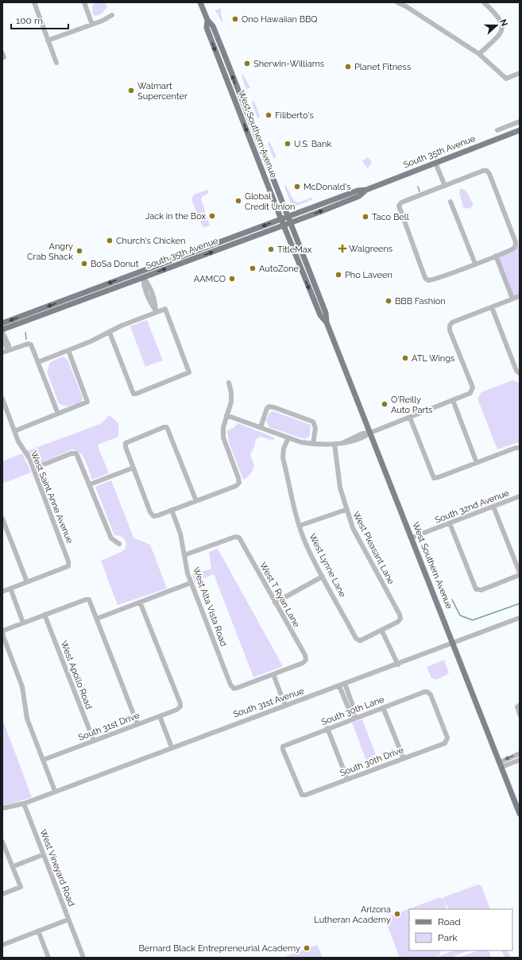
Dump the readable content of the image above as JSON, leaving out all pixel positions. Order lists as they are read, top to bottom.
{
  "streets": {
    "main road": ["West Southern Avenue", "South 35th Avenue"],
    "street": [
      "West Saint Anne Avenue",
      "South 32nd Avenue",
      "West Pleasant Lane",
      "West Lynne Lane",
      "West T Ryan Lane",
      "West Alta Vista Road",
      "West Apollo Road",
      "South 31st Avenue",
      "South 30th Lane",
      "South 31st Drive",
      "South 30th Drive",
      "West Vineyard Road"
    ]
  },
  "crossings": [
    ["West Southern Avenue", "South 35th Avenue"],
    ["West Southern Avenue", "South 32nd Avenue"],
    ["West Southern Avenue", "South 31st Avenue"],
    ["West Pleasant Lane", "West Lynne Lane"],
    ["West T Ryan Lane", "West Alta Vista Road"],
    ["West Apollo Road", "South 31st Drive"],
    ["South 31st Avenue", "West Vineyard Road"],
    ["South 30th Lane", "South 30th Drive"]
  ],
  "places": {
    "other": [
      "Ono Hawaiian BBQ",
      "Sherwin-Williams",
      "Planet Fitness",
      "Walmart Supercenter",
      "Filiberto's",
      "U.S. Bank",
      "McDonald's",
      "Global Credit Union",
      "Jack in the Box",
      "Taco Bell",
      "Church's Chicken",
      "TitleMax",
      "Angry Crab Shack",
      "BoSa Donut",
      "AutoZone",
      "Pho Laveen",
      "AAMCO",
      "BBB Fashion",
      "ATL Wings",
      "O'Reilly Auto Parts",
      "Arizona Lutheran Academy",
      "Bernard Black Entrepreneurial Academy"
    ],
    "health": ["Walgreens"]
  },
  "legend": ["Road", "Park"],
  "scale_bar": "100 m",
  "north": "right"
}
